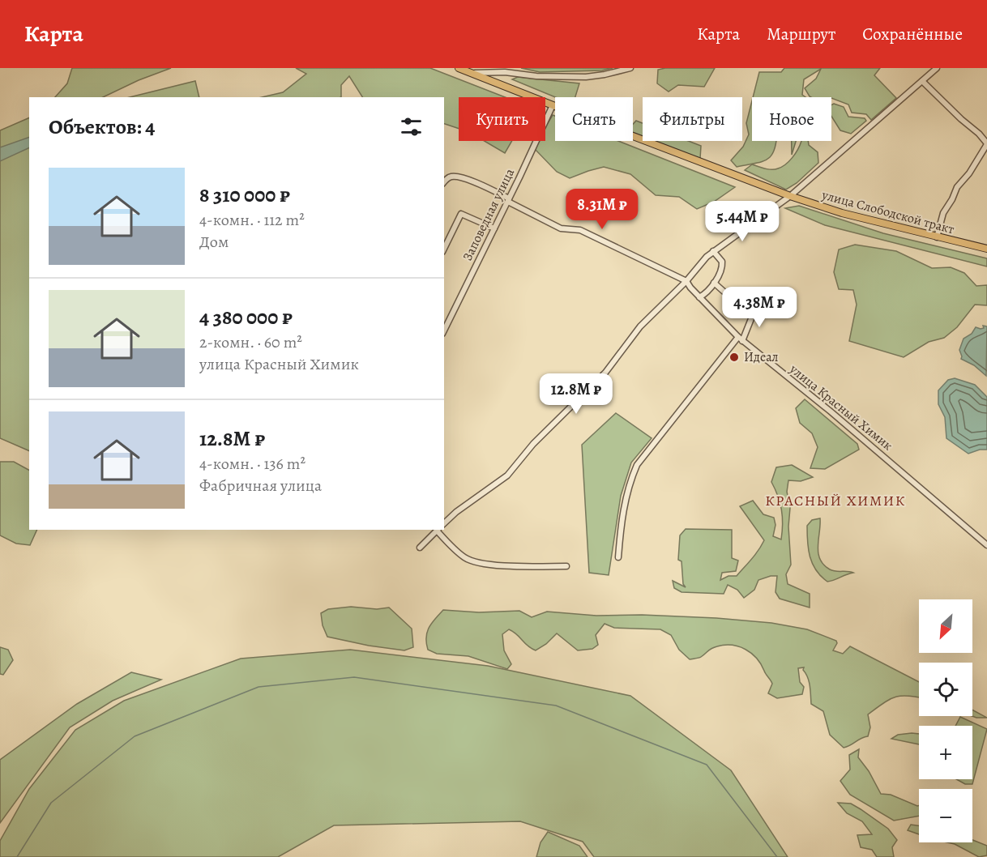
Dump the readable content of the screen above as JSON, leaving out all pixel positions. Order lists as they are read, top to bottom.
{
  "streets": {
    "main road": ["улица Слободской тракт"],
    "street": ["Заповедная улица", "улица Красный Химик"]
  },
  "crossings": [
    ["улица Слободской тракт", "Заповедная улица"]
  ],
  "districts": ["КРАСНЫЙ ХИМИК"],
  "places": ["Идеал"],
  "north": "bottom left",
  "page": {
    "header": "Карта",
    "nav": ["Карта", "Маршрут", "Сохранённые"],
    "chip": [
      "Купить",
      "Снять",
      "Фильтры",
      "Новое"
    ],
    "heading": "Объектов: 4",
    "list": [
      {
        "name": "8 310 000 ₽",
        "note": "4-комн. · 112 m² · Дом"
      },
      {
        "name": "4 380 000 ₽",
        "note": "2-комн. · 60 m² · улица Красный Химик"
      },
      {
        "name": "12.8M ₽",
        "note": "4-комн. · 136 m² · Фабричная улица"
      }
    ],
    "price": [
      "8.31M ₽",
      "5.44M ₽",
      "4.38M ₽",
      "12.8M ₽"
    ],
    "map_buttons": ["+", "−"]
  }
}
